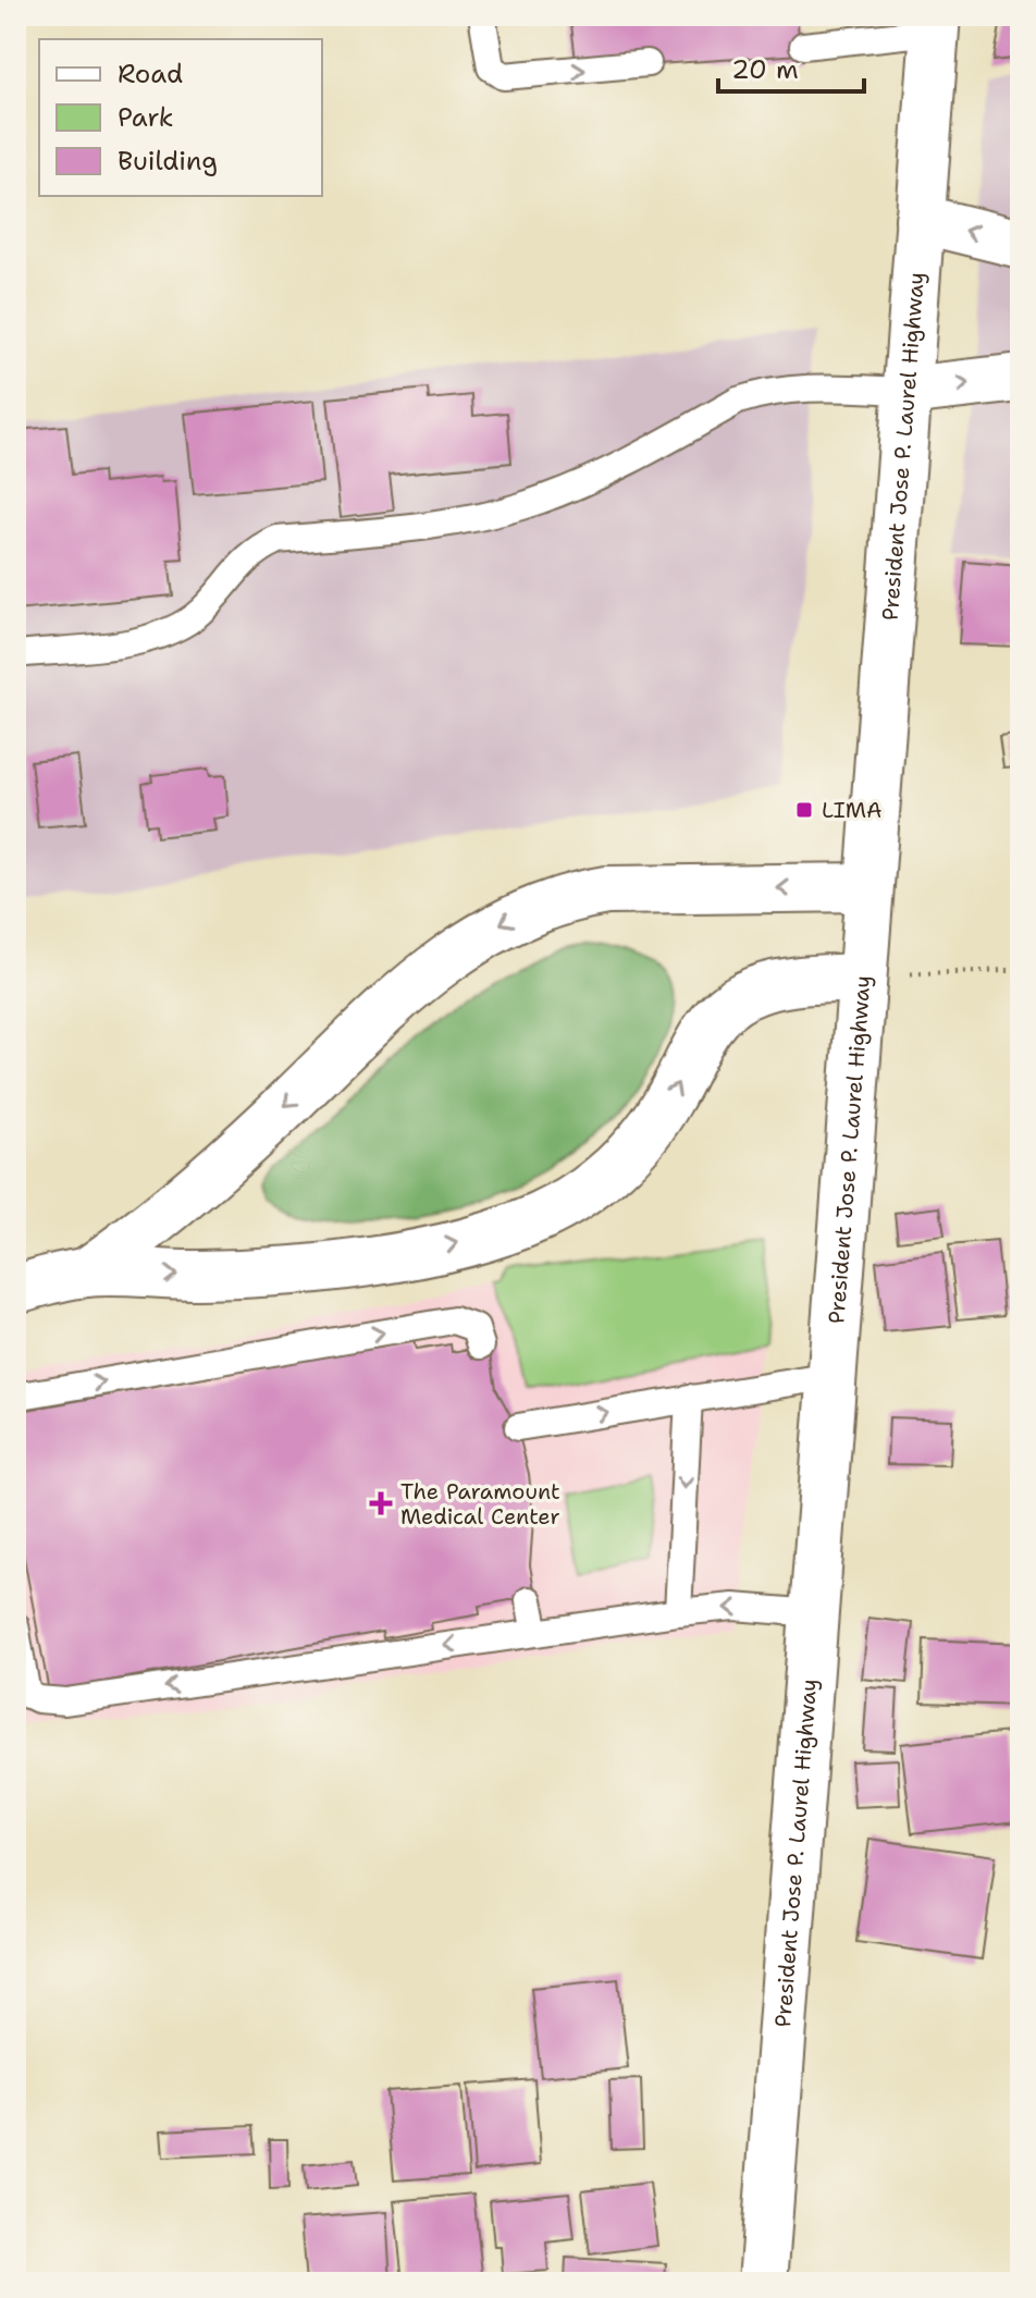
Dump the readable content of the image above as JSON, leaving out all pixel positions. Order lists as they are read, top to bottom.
{
  "streets": {
    "main road": ["President Jose P. Laurel Highway"]
  },
  "places": {
    "transit": ["LIMA"],
    "health": ["The Paramount Medical Center"]
  },
  "legend": ["Road", "Park", "Building"],
  "scale_bar": "20 m"
}
